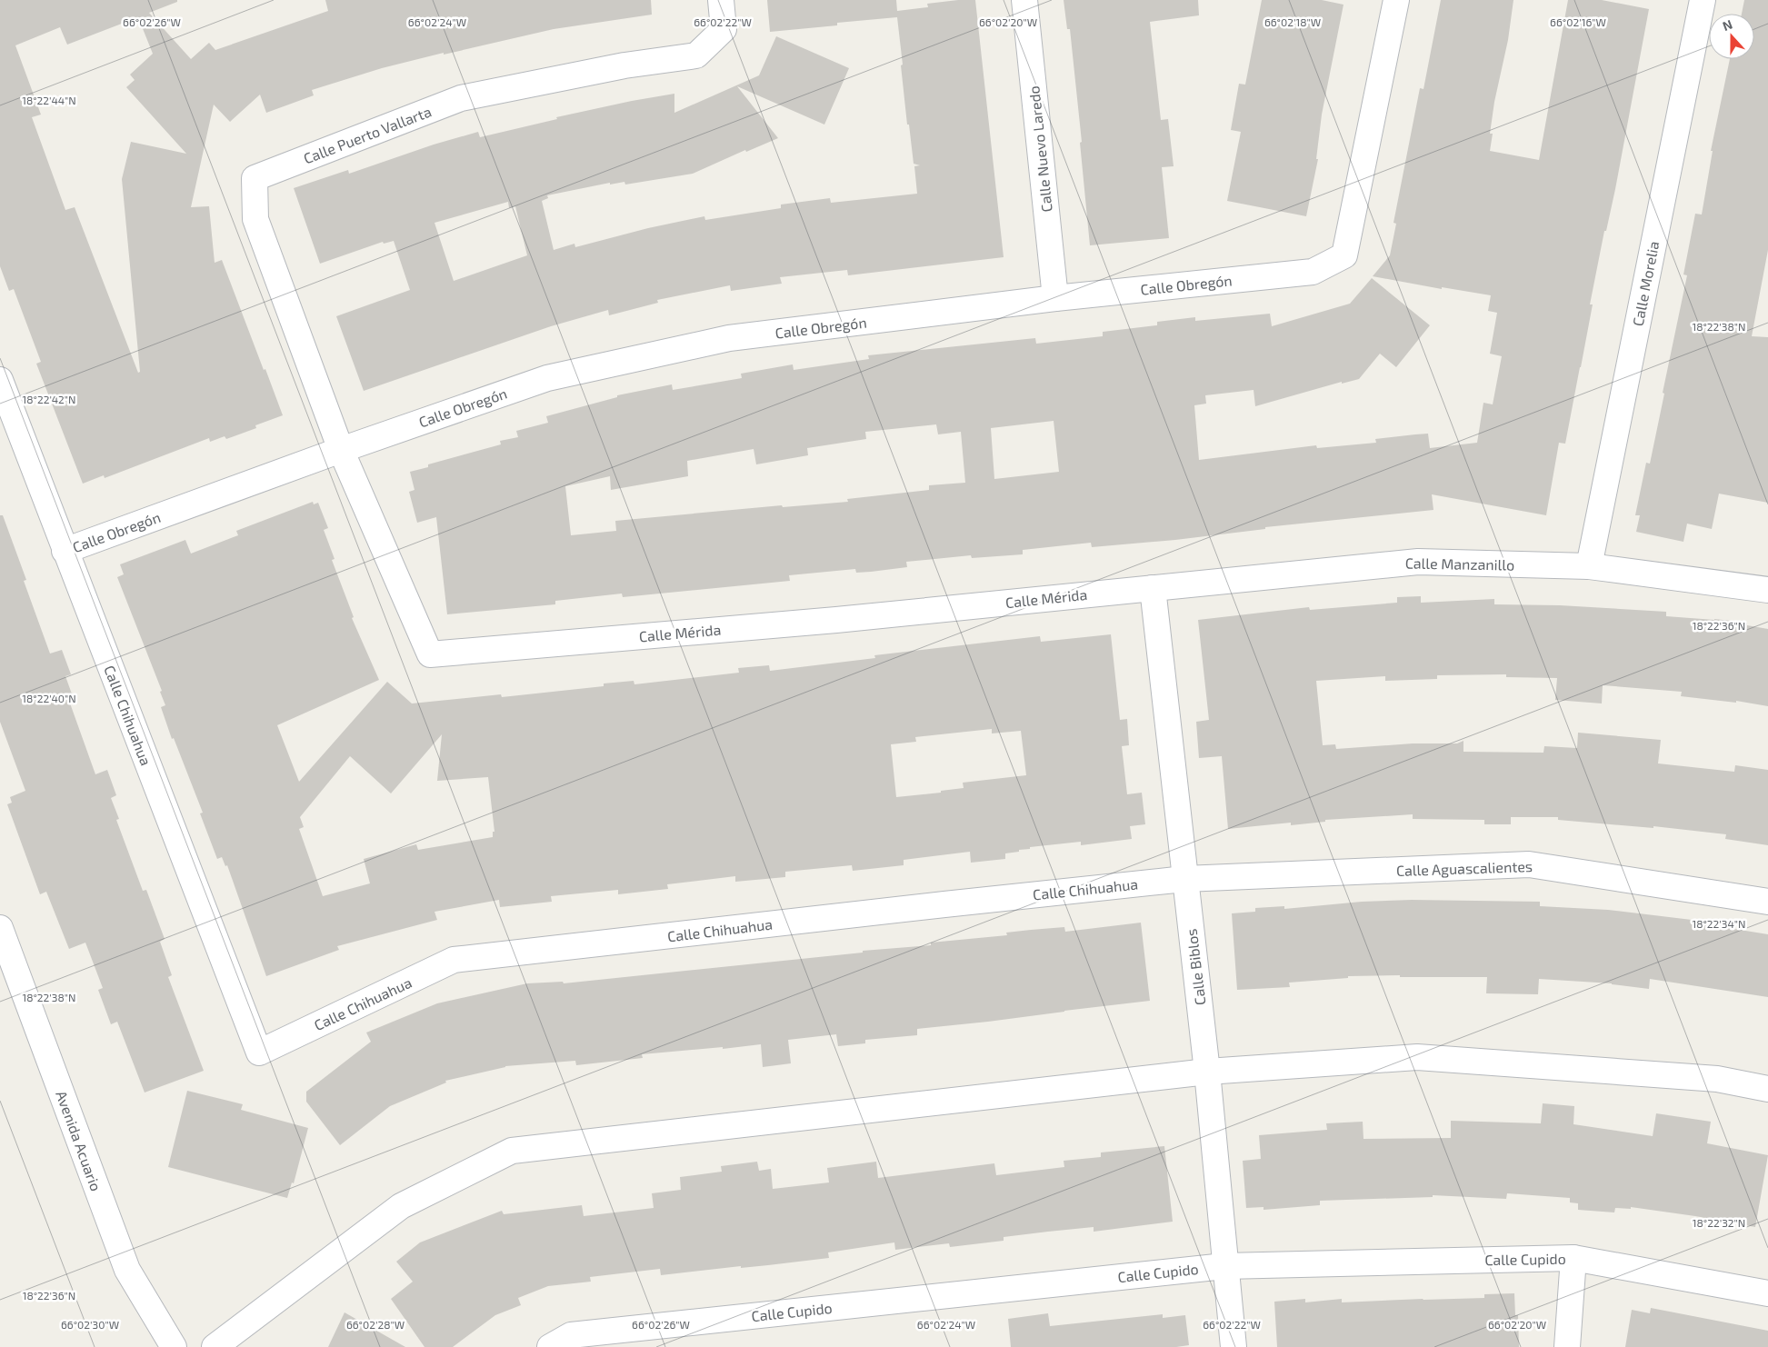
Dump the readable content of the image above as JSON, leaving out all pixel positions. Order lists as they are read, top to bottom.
{
  "streets": {
    "street": [
      "Calle Puerto Vallarta",
      "Calle Nuevo Laredo",
      "Calle Morelia",
      "Calle Obregón",
      "Calle Manzanillo",
      "Calle Mérida",
      "Calle Chihuahua",
      "Calle Aguascalientes",
      "Calle Biblos",
      "Avenida Acuario",
      "Calle Cupido"
    ]
  },
  "crossings": [
    ["Calle Puerto Vallarta", "Calle Obregón"],
    ["Calle Puerto Vallarta", "Calle Mérida"],
    ["Calle Nuevo Laredo", "Calle Obregón"],
    ["Calle Morelia", "Calle Manzanillo"],
    ["Calle Obregón", "Calle Mérida"],
    ["Calle Obregón", "Calle Chihuahua"],
    ["Calle Manzanillo", "Calle Mérida"],
    ["Calle Manzanillo", "Calle Biblos"],
    ["Calle Mérida", "Calle Biblos"],
    ["Calle Chihuahua", "Calle Aguascalientes"],
    ["Calle Chihuahua", "Calle Biblos"],
    ["Calle Aguascalientes", "Calle Biblos"],
    ["Calle Biblos", "Calle Cupido"]
  ],
  "north": "top",
  "coordinates": [
    "66°02'26\"W",
    "66°02'22\"W",
    "66°02'24\"W",
    "66°02'20\"W",
    "66°02'18\"W",
    "66°02'16\"W",
    "18°22'44\"N",
    "18°22'38\"N",
    "18°22'42\"N",
    "18°22'36\"N",
    "18°22'40\"N",
    "18°22'34\"N",
    "18°22'32\"N",
    "66°02'30\"W",
    "66°02'28\"W"
  ]
}
